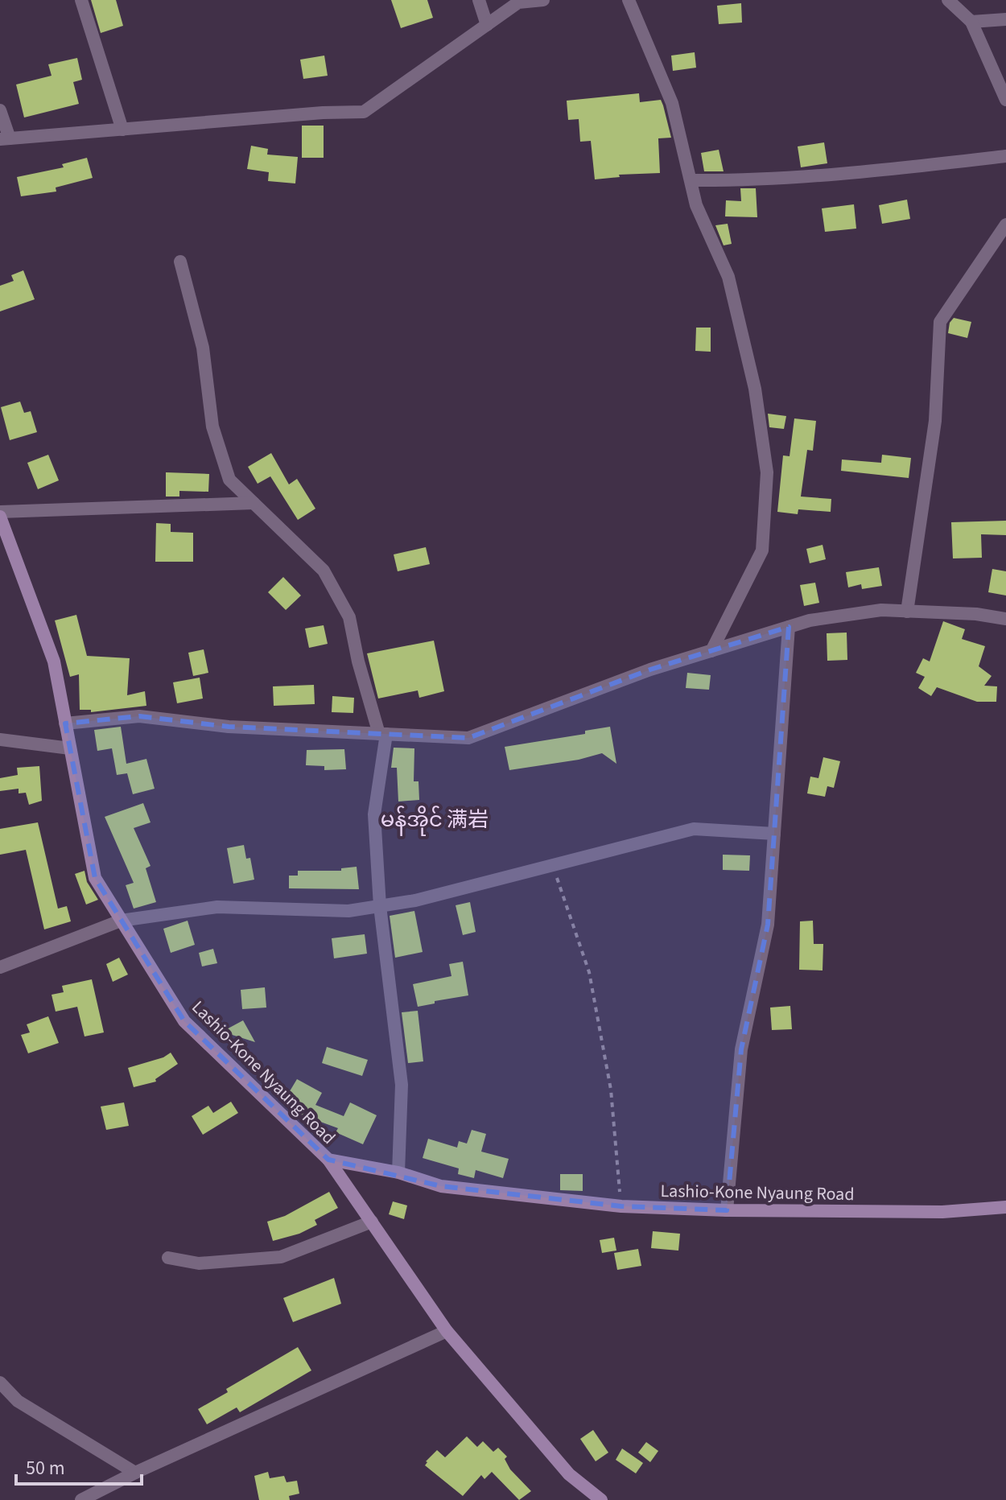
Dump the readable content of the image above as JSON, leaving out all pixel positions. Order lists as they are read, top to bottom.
{
  "streets": {
    "main road": ["Lashio-Kone Nyaung Road"]
  },
  "districts": ["မန်အိုင် 满岩"],
  "scale_bar": "50 m"
}
